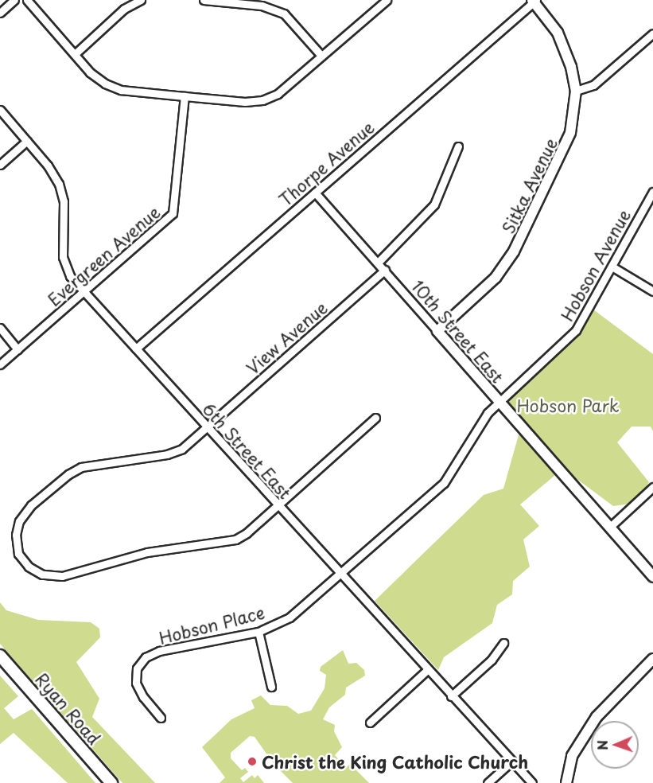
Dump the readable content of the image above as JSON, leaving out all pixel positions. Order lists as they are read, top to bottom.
{
  "streets": {
    "main road": ["Ryan Road"],
    "street": [
      "Thorpe Avenue",
      "Sitka Avenue",
      "Evergreen Avenue",
      "Hobson Avenue",
      "10th Street East",
      "View Avenue",
      "6th Street East",
      "Hobson Place"
    ]
  },
  "crossings": [
    ["Thorpe Avenue", "Sitka Avenue"],
    ["Thorpe Avenue", "10th Street East"],
    ["Thorpe Avenue", "6th Street East"],
    ["Sitka Avenue", "10th Street East"],
    ["Evergreen Avenue", "6th Street East"],
    ["Hobson Avenue", "10th Street East"],
    ["Hobson Avenue", "6th Street East"],
    ["Hobson Avenue", "Hobson Place"],
    ["10th Street East", "View Avenue"],
    ["View Avenue", "6th Street East"],
    ["6th Street East", "Hobson Place"]
  ],
  "parks": ["Hobson Park"],
  "places": ["Christ the King Catholic Church"],
  "north": "left"
}
